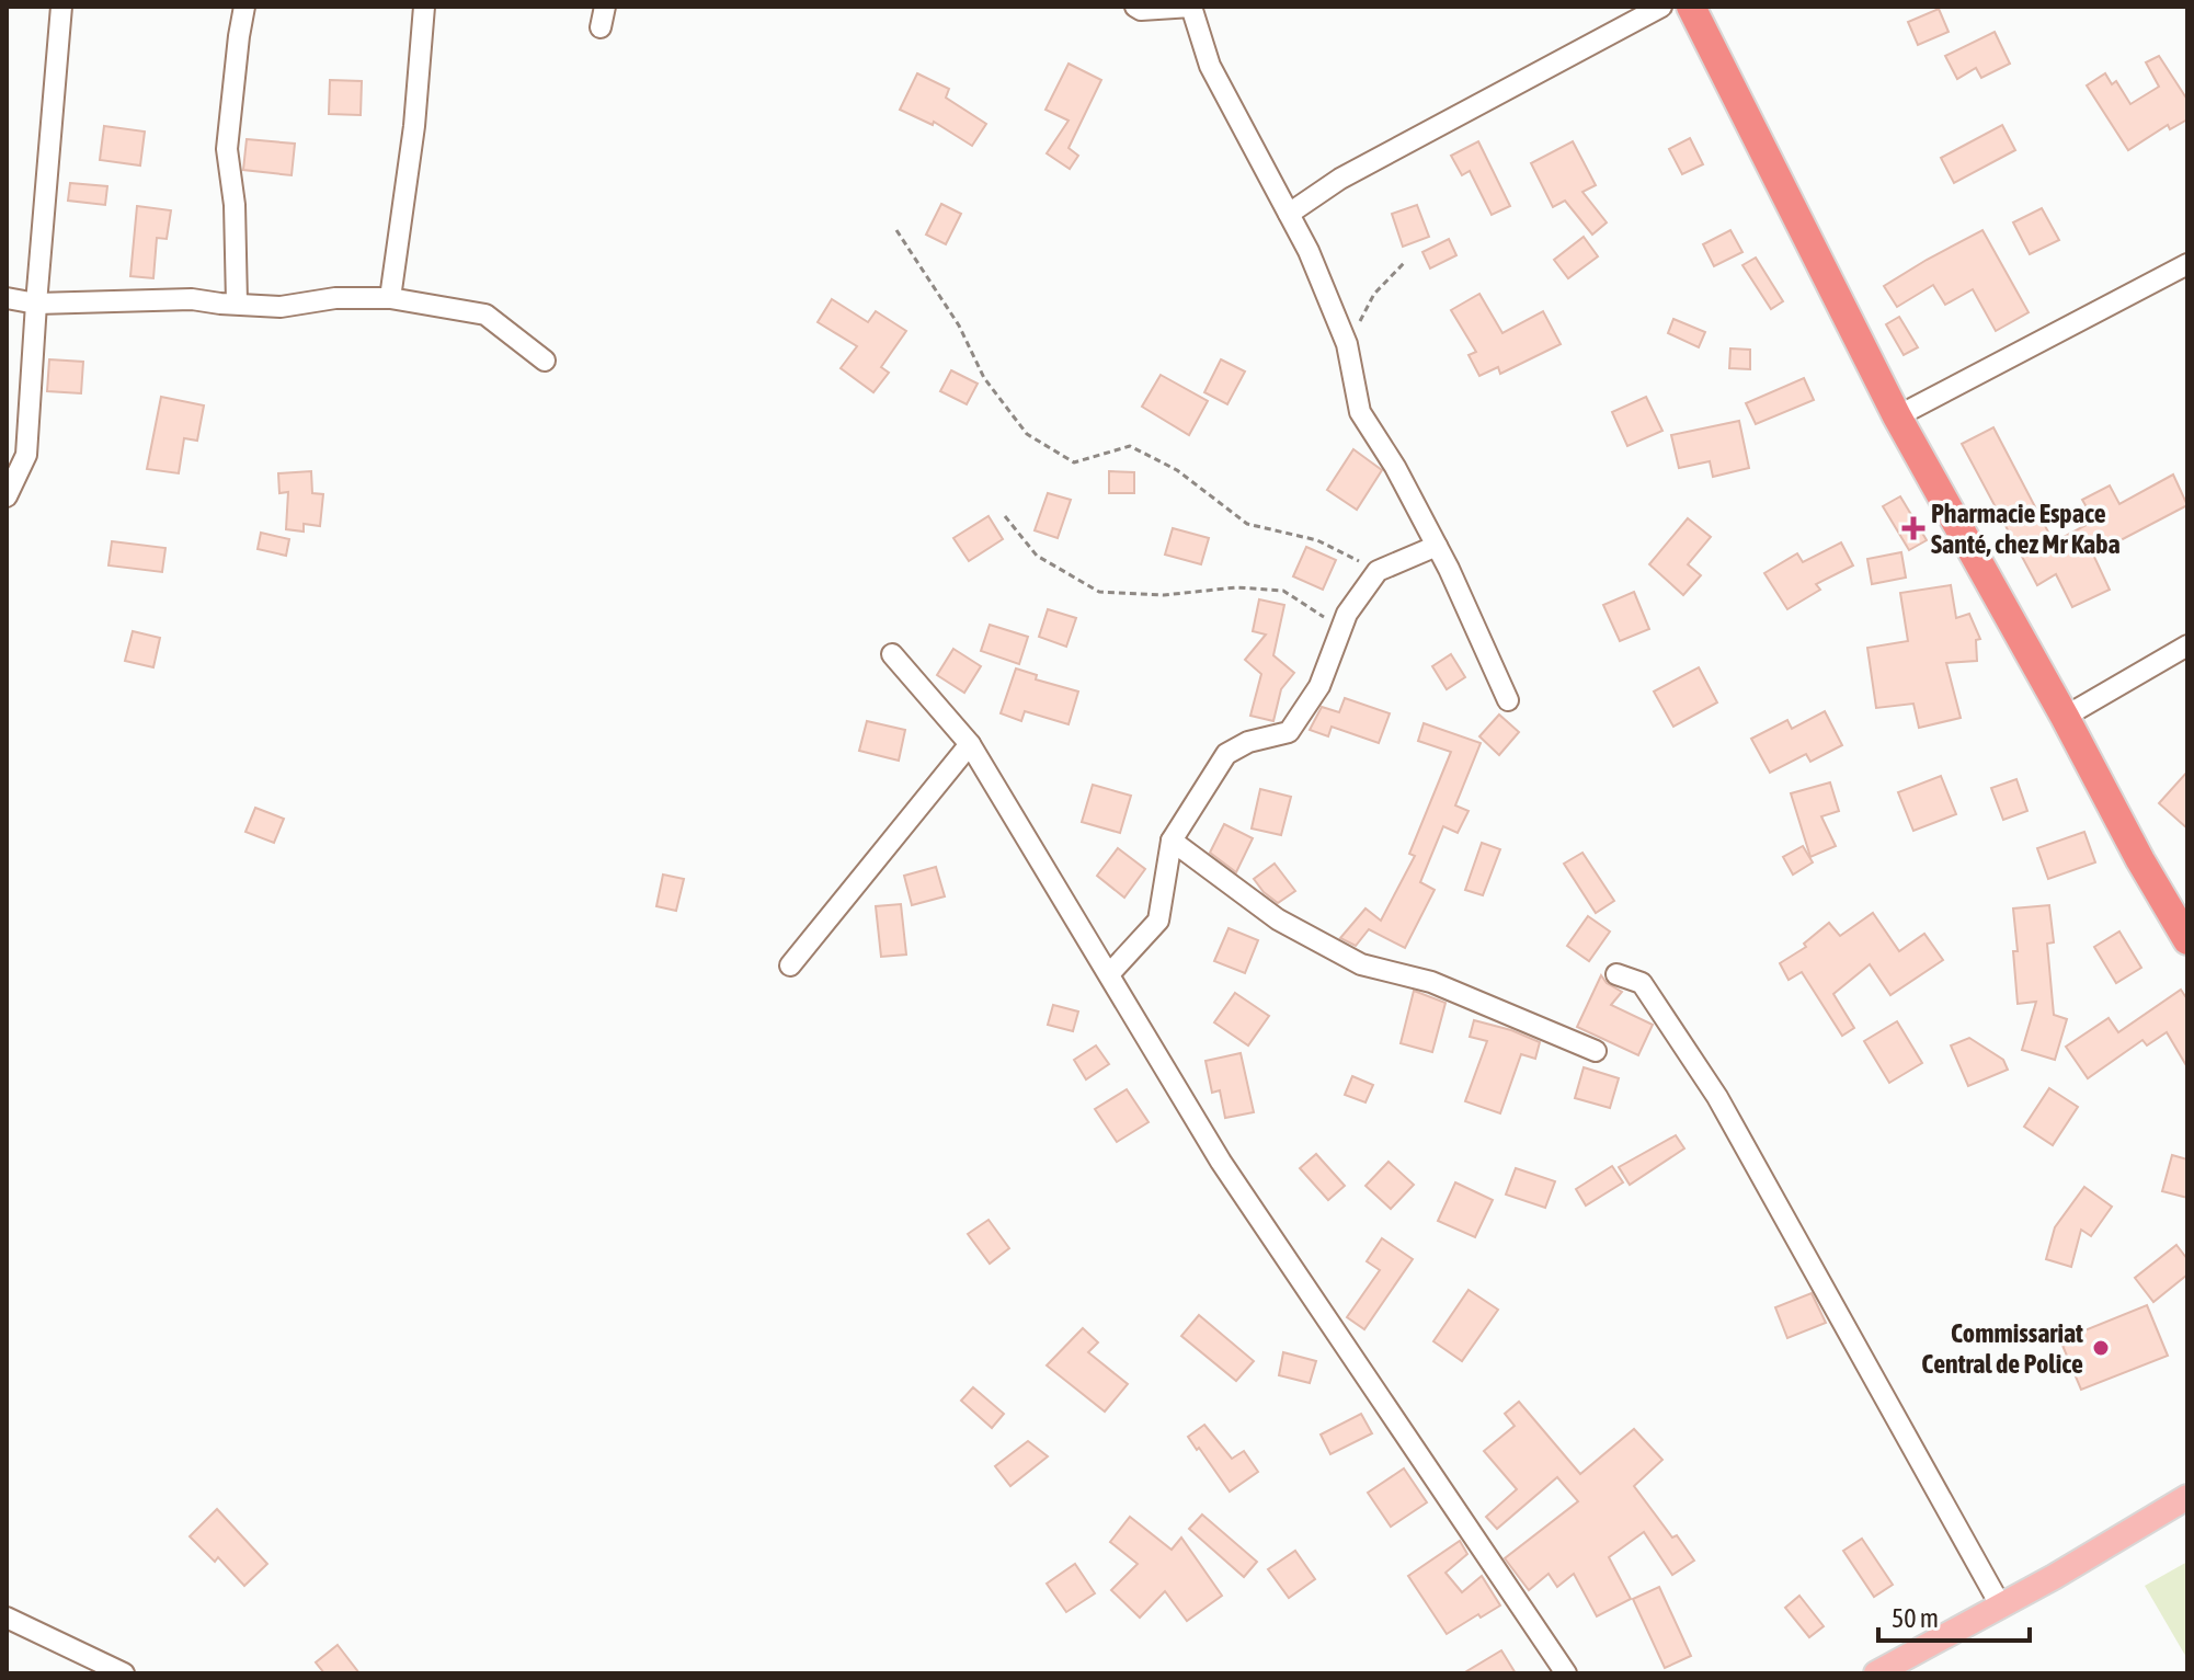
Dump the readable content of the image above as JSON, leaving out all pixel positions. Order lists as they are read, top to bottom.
{
  "places": {
    "health": ["Pharmacie Espace Santé, chez Mr Kaba"],
    "other": ["Commissariat Central de Police"]
  },
  "scale_bar": "50 m"
}
